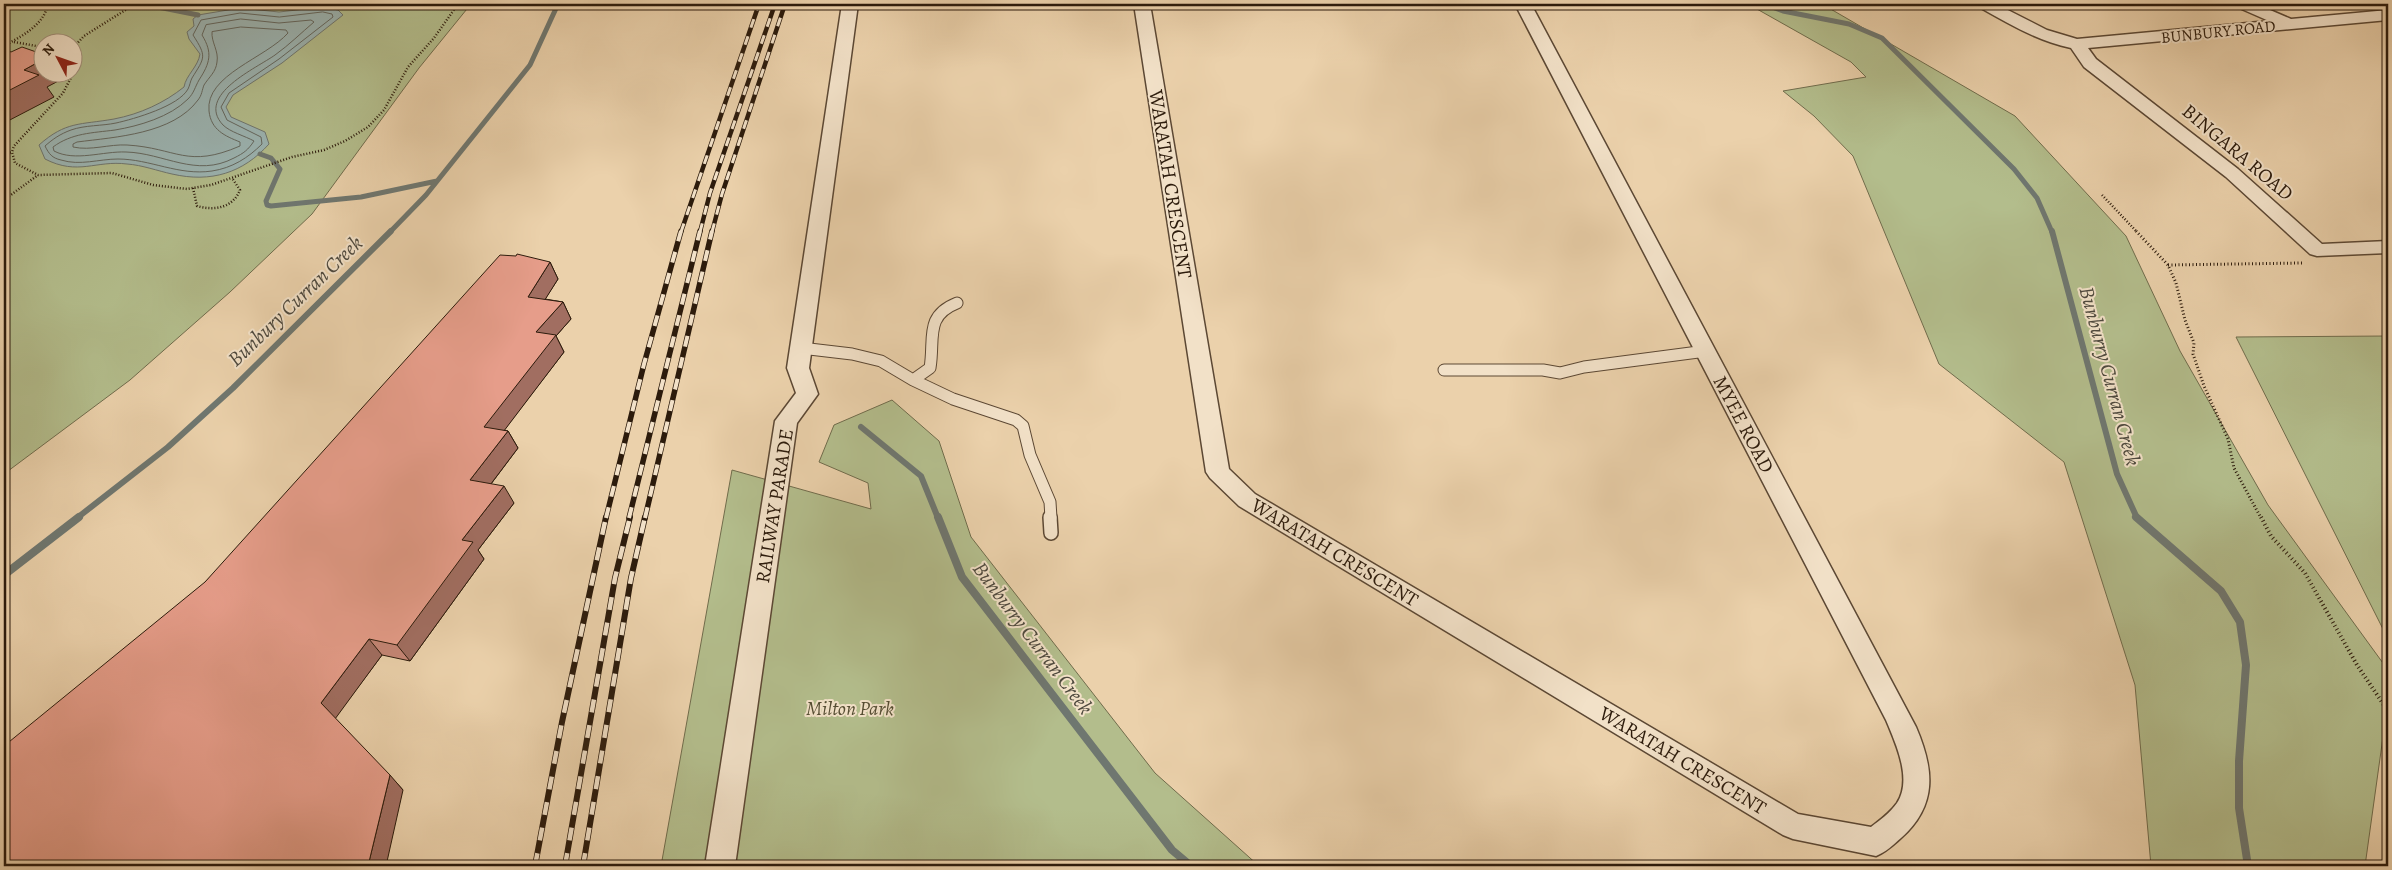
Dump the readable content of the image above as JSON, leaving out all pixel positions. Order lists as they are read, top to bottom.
{
  "streets": {
    "street": [
      "BUNBURY ROAD",
      "BINGARA ROAD",
      "WARATAH CRESCENT",
      "MYEE ROAD",
      "RAILWAY PARADE"
    ]
  },
  "crossings": [
    ["BUNBURY ROAD", "BINGARA ROAD"],
    ["WARATAH CRESCENT", "MYEE ROAD"]
  ],
  "water": ["Bunbury Curran Creek", "Bunburry Curran Creek"],
  "parks": ["Milton Park"],
  "north": "top left"
}
